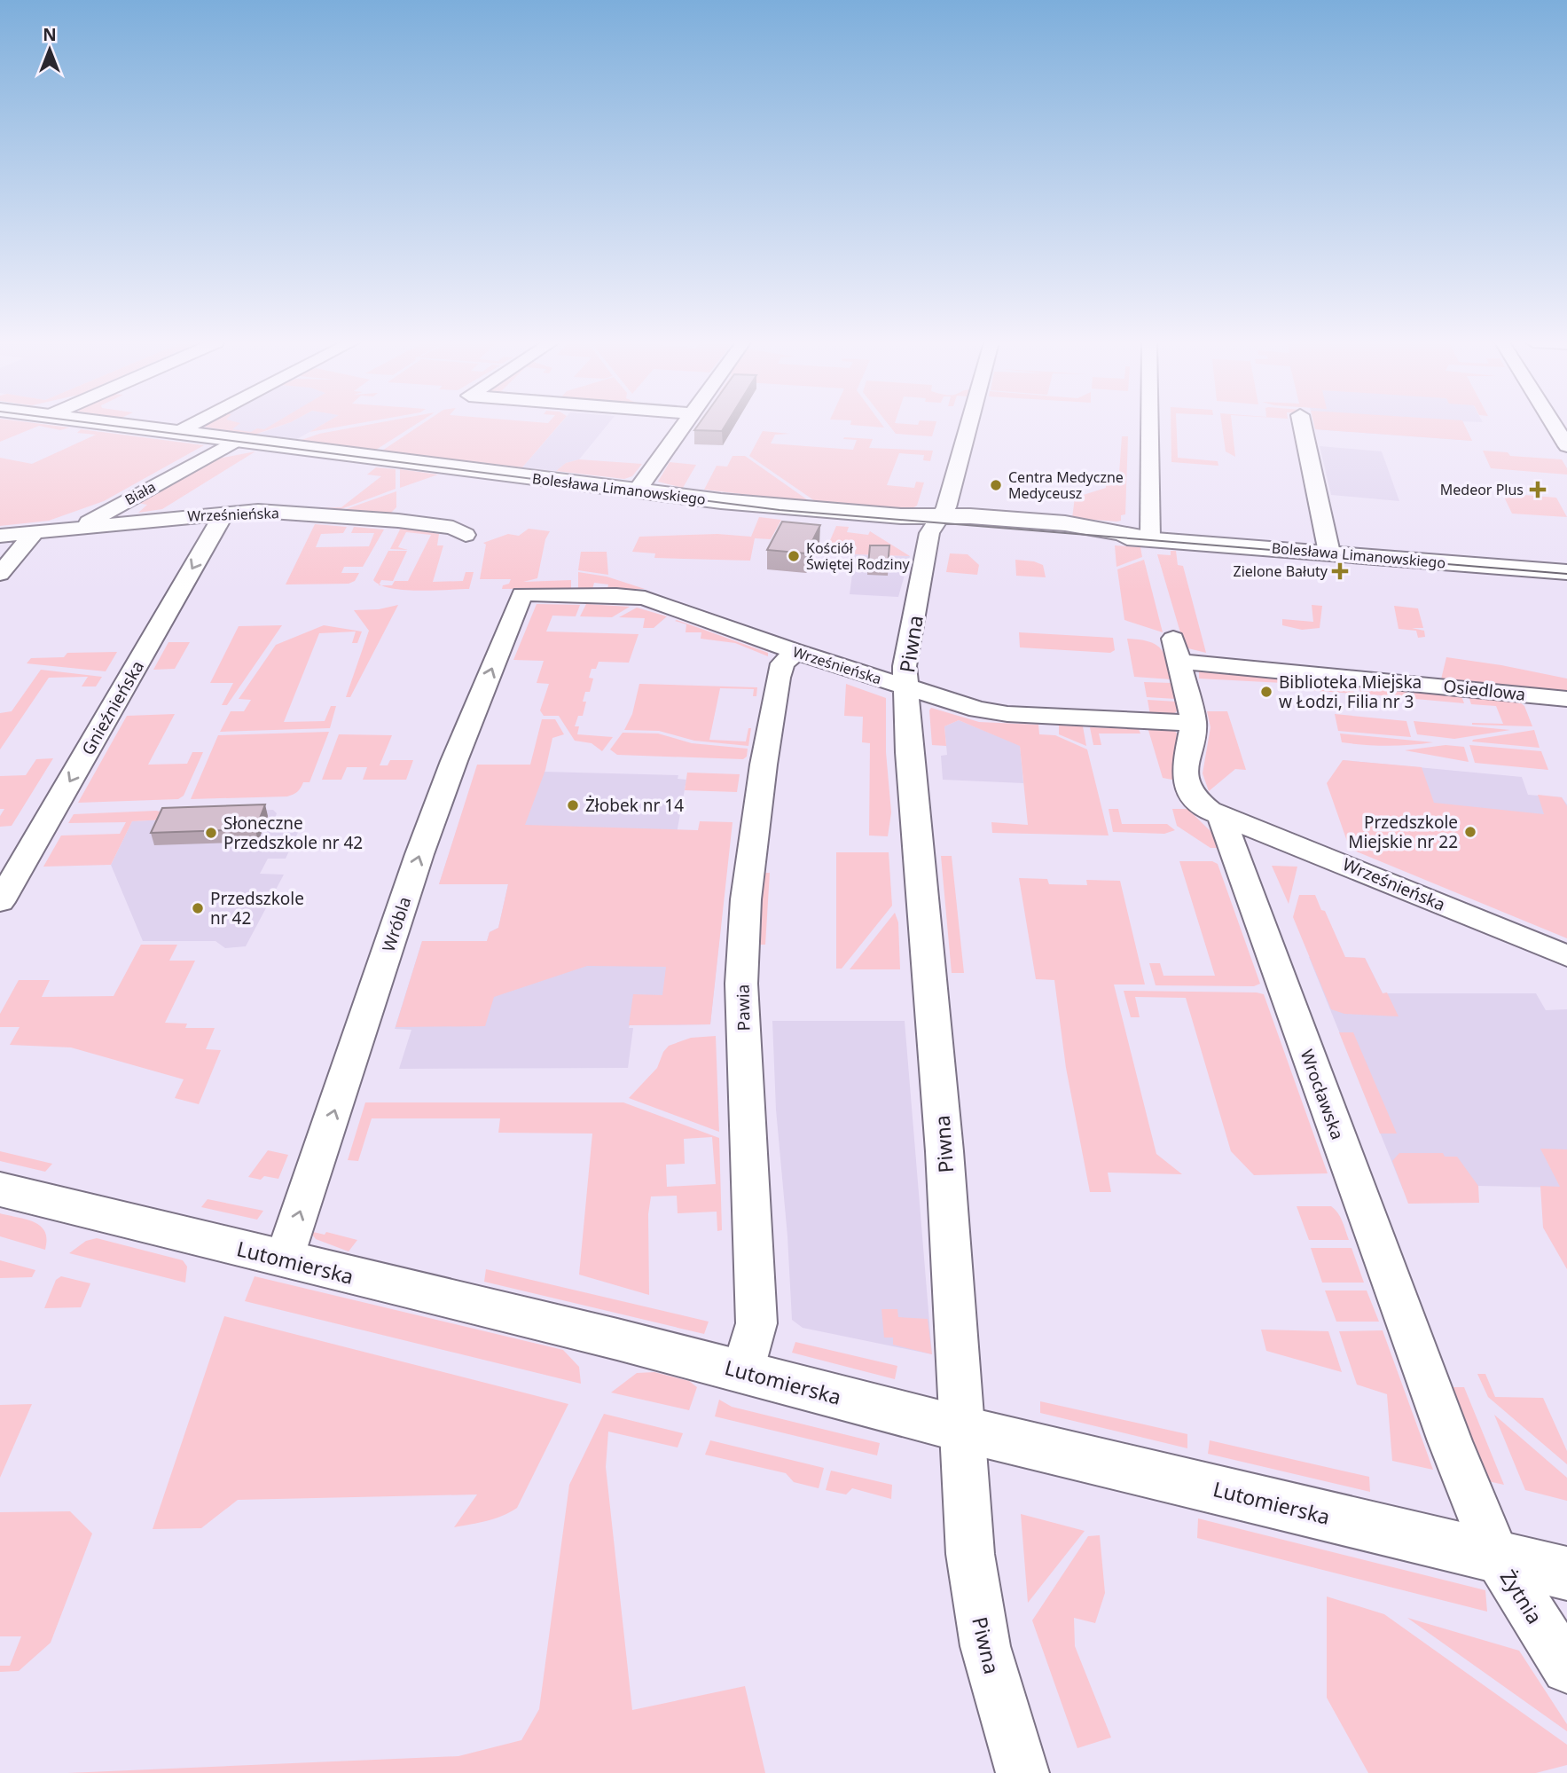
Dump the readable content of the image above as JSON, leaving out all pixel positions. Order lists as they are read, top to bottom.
{
  "streets": {
    "street": [
      "Bolesława Limanowskiego",
      "Biała",
      "Wrześnieńska",
      "Piwna",
      "Osiedlowa",
      "Gnieźnieńska",
      "Wróbla",
      "Pawia",
      "Wrocławska",
      "Lutomierska",
      "Żytnia"
    ]
  },
  "crossings": [
    ["Bolesława Limanowskiego", "Biała"],
    ["Bolesława Limanowskiego", "Piwna"],
    ["Biała", "Wrześnieńska"],
    ["Wrześnieńska", "Piwna"],
    ["Wrześnieńska", "Osiedlowa"],
    ["Wrześnieńska", "Gnieźnieńska"],
    ["Wrześnieńska", "Wróbla"],
    ["Wrześnieńska", "Pawia"],
    ["Wrześnieńska", "Wrocławska"],
    ["Piwna", "Lutomierska"],
    ["Wróbla", "Lutomierska"],
    ["Pawia", "Lutomierska"],
    ["Wrocławska", "Lutomierska"],
    ["Wrocławska", "Żytnia"],
    ["Lutomierska", "Żytnia"]
  ],
  "one_way": ["Gnieźnieńska", "Wróbla"],
  "places": {
    "other": [
      "Centra Medyczne Medyceusz",
      "Kościół Świętej Rodziny",
      "Biblioteka Miejska w Łodzi, Filia nr 3",
      "Żłobek nr 14",
      "Przedszkole Miejskie nr 22",
      "Słoneczne Przedszkole nr 42",
      "Przedszkole nr 42"
    ],
    "health": ["Medeor Plus", "Zielone Bałuty"]
  },
  "north": "top"
}
